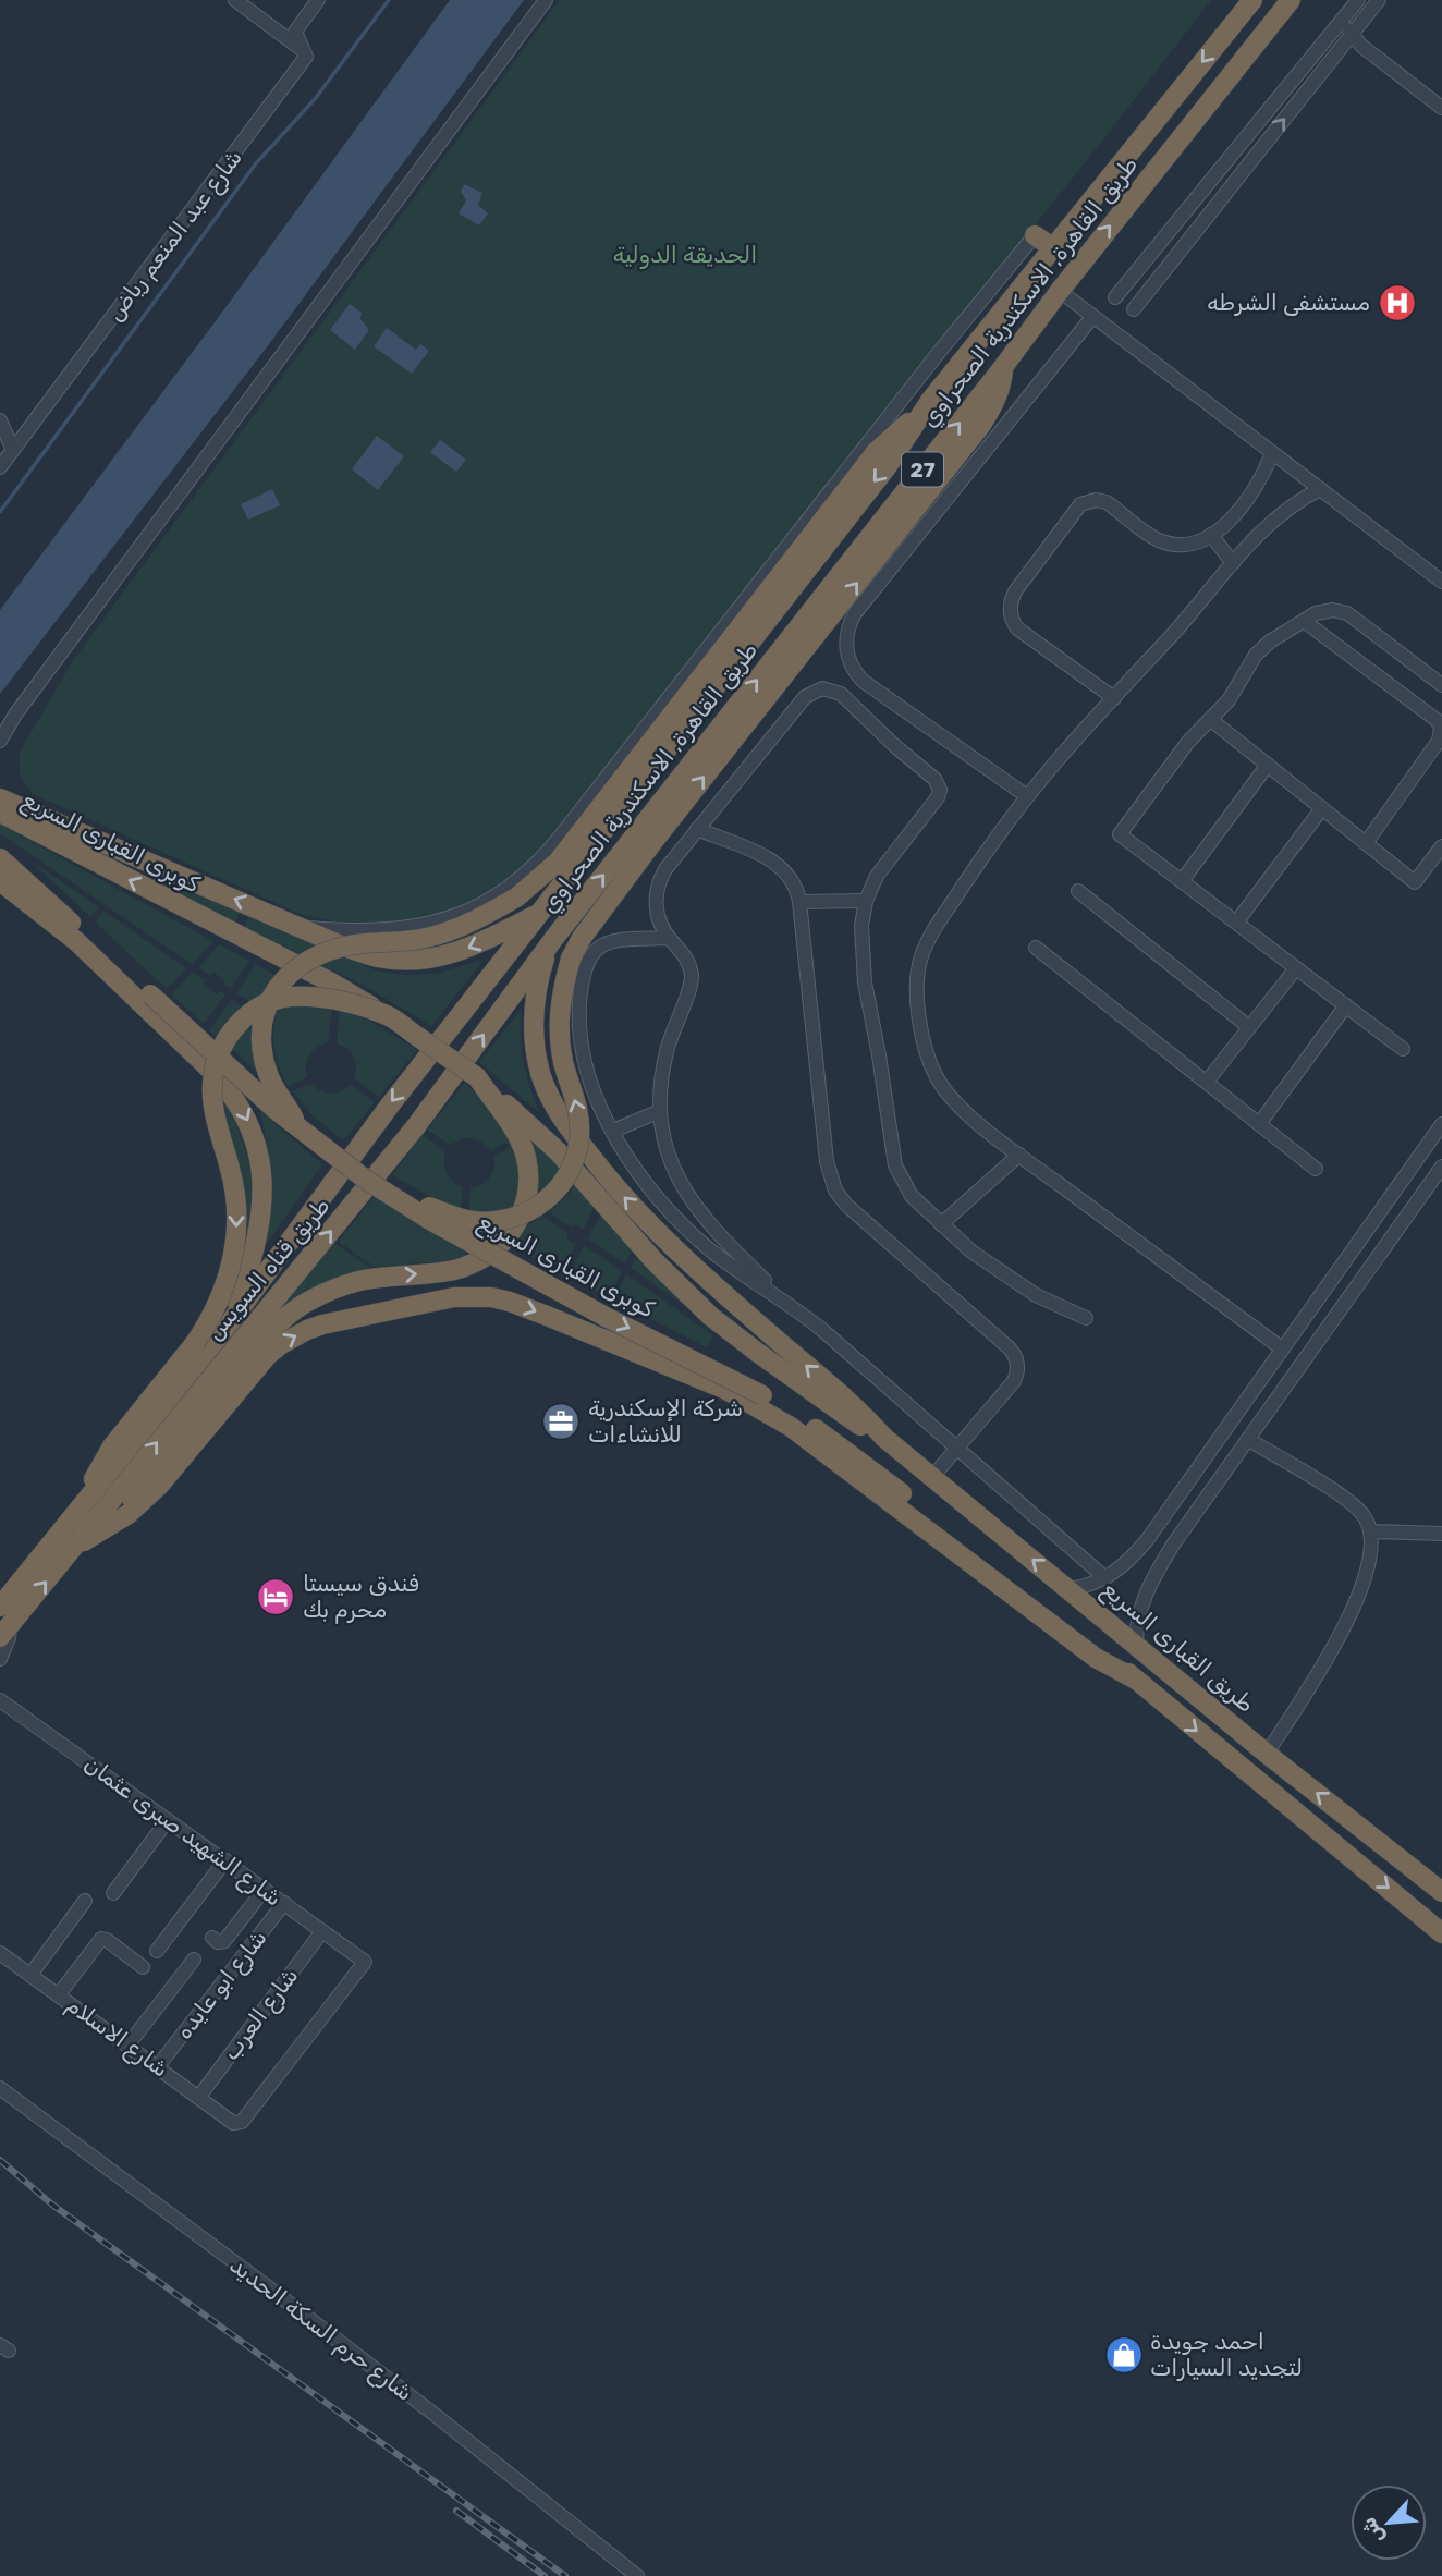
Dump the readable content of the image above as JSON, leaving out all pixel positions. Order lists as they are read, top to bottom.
{
  "streets": {
    "highway": [
      "طريق القاهرة, الاسكندرية الصحراوي",
      "27",
      "كوبرى القبارى السريع",
      "طريق قناه السويس",
      "طريق القبارى السريع"
    ],
    "street": [
      "شارع عبد المنعم رياض",
      "شارع الشهيد صبرى عثمان",
      "شارع ابو عايده",
      "شارع العرب",
      "شارع الاسلام",
      "شارع حرم السكة الحديد"
    ]
  },
  "crossings": [
    ["طريق القاهرة, الاسكندرية الصحراوي", "طريق قناه السويس"],
    ["كوبرى القبارى السريع", "طريق القبارى السريع"],
    ["شارع الشهيد صبرى عثمان", "شارع ابو عايده"],
    ["شارع الشهيد صبرى عثمان", "شارع العرب"],
    ["شارع الشهيد صبرى عثمان", "شارع الاسلام"],
    ["شارع ابو عايده", "شارع الاسلام"],
    ["شارع العرب", "شارع الاسلام"]
  ],
  "parks": ["الحديقة الدولية"],
  "places": {
    "hospital": ["مستشفى الشرطه"],
    "office": ["شركة الإسكندرية للانشاءات"],
    "hotel": ["فندق سيستا محرم بك"],
    "shop": ["احمد جويدة لتجديد السيارات"]
  },
  "north": "bottom left"
}
